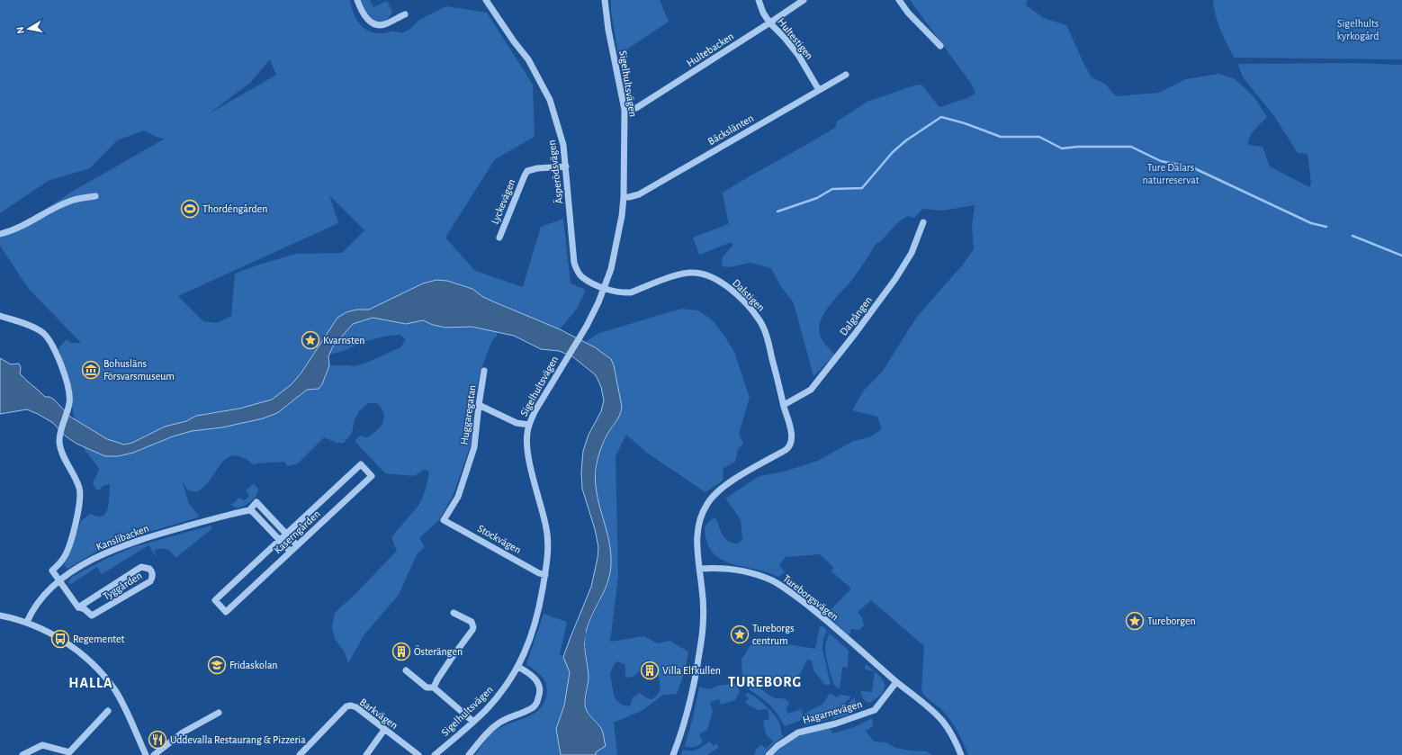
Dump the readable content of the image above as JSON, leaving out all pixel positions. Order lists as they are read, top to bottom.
{
  "streets": {
    "street": [
      "Hultestigen",
      "Hultebacken",
      "Sigelhultsvägen",
      "Bäckslänten",
      "Äsperödsvägen",
      "Lyckevägen",
      "Dalstigen",
      "Dalgången",
      "Huggaregatan",
      "Kaserngården",
      "Kanslibacken",
      "Stockvägen",
      "Tyggården",
      "Tureborgsvägen",
      "Hagarnevägen",
      "Barkvägen"
    ]
  },
  "crossings": [
    ["Hultestigen", "Hultebacken"],
    ["Hultestigen", "Bäckslänten"],
    ["Hultebacken", "Sigelhultsvägen"],
    ["Sigelhultsvägen", "Bäckslänten"],
    ["Sigelhultsvägen", "Äsperödsvägen"],
    ["Sigelhultsvägen", "Stockvägen"],
    ["Äsperödsvägen", "Lyckevägen"],
    ["Äsperödsvägen", "Dalstigen"],
    ["Dalstigen", "Dalgången"],
    ["Dalstigen", "Tureborgsvägen"],
    ["Huggaregatan", "Stockvägen"],
    ["Kanslibacken", "Tyggården"],
    ["Tureborgsvägen", "Hagarnevägen"]
  ],
  "districts": ["TUREBORG", "HALLA"],
  "parks": ["Sigelhults kyrkogård", "Ture Dalars naturreservat"],
  "places": {
    "sports": ["Thordéngården"],
    "place": ["Kvarnsten", "Tureborgen", "Tureborgs centrum"],
    "museum": ["Bohusläns Försvarsmuseum"],
    "bus stop": ["Regementet"],
    "building": ["Österängen", "Villa Elfkullen"],
    "school or university": ["Fridaskolan"],
    "restaurant": ["Uddevalla Restaurang & Pizzeria"]
  },
  "north": "left"
}
